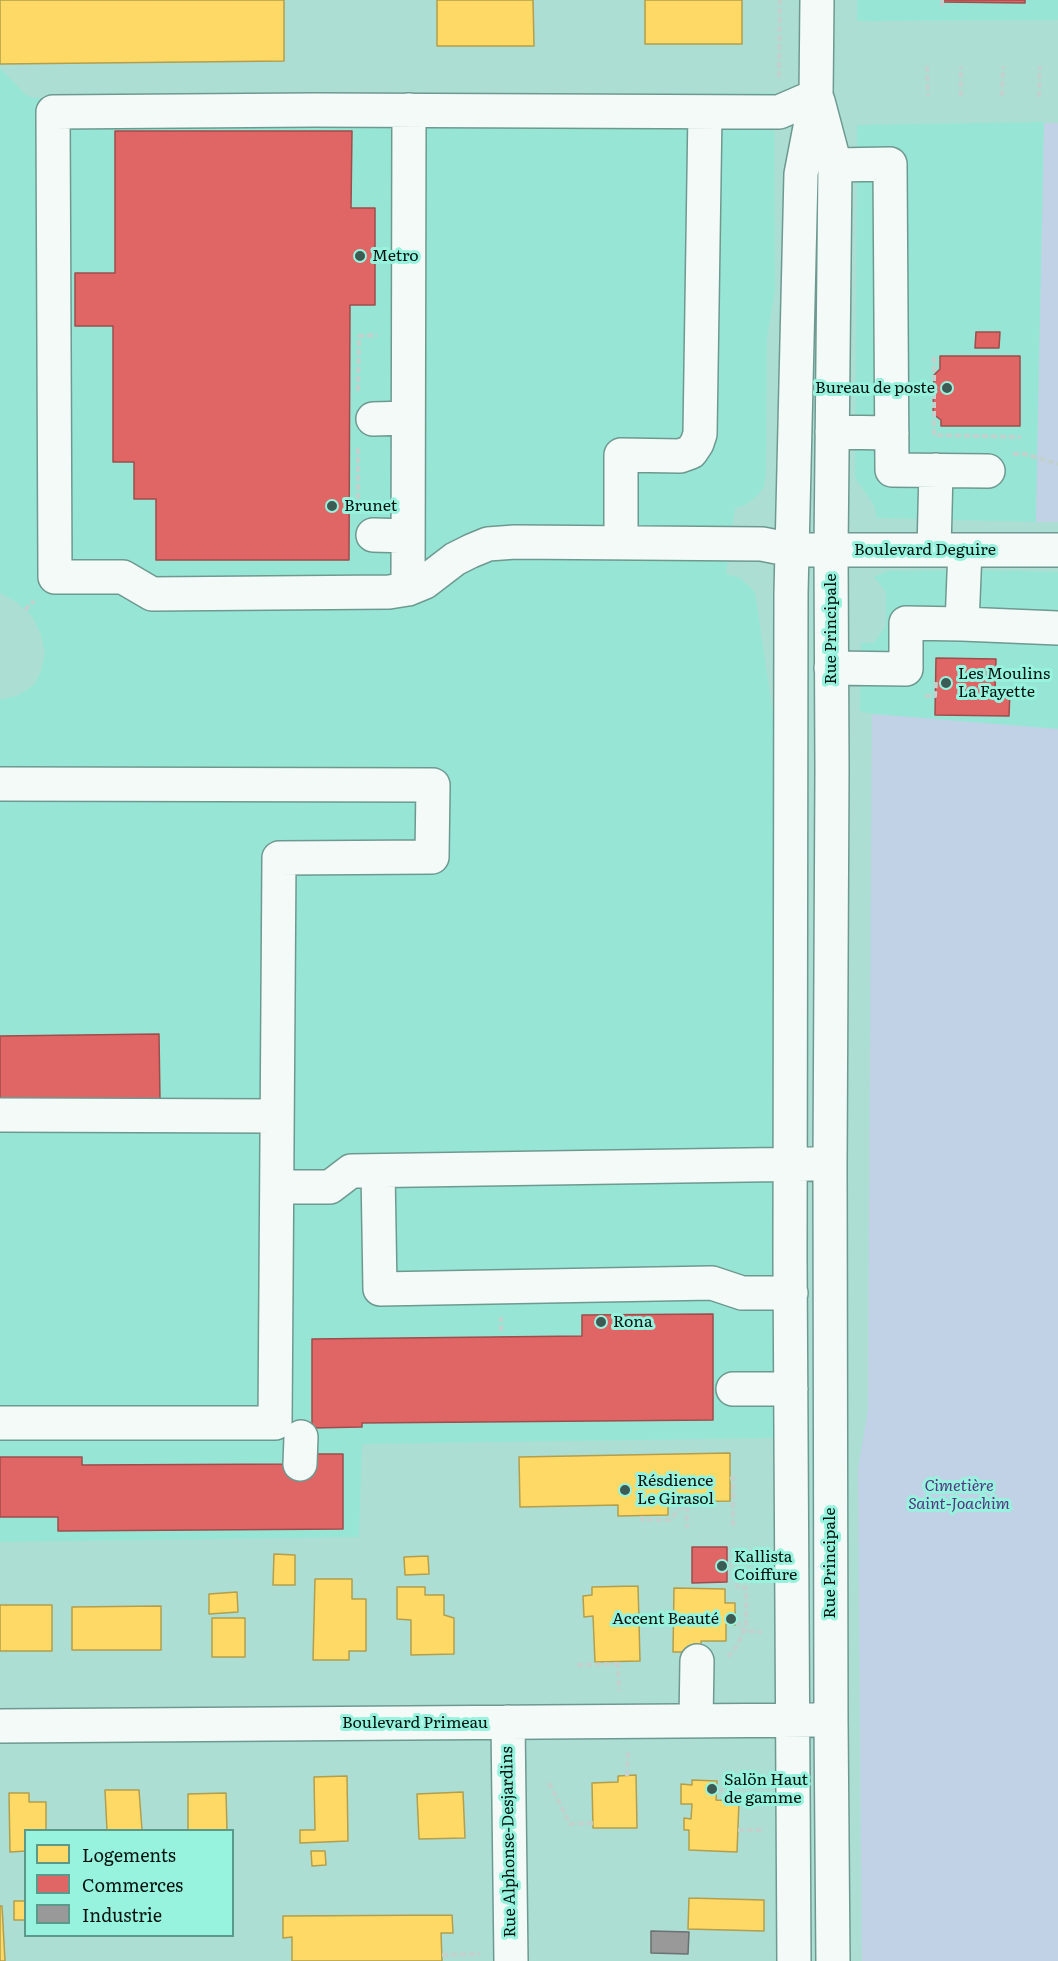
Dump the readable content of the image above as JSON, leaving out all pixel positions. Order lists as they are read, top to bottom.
{
  "streets": {
    "street": [
      "Boulevard Deguire",
      "Rue Principale",
      "Boulevard Primeau",
      "Rue Alphonse-Desjardins"
    ]
  },
  "crossings": [
    ["Boulevard Deguire", "Rue Principale"],
    ["Rue Principale", "Boulevard Primeau"],
    ["Boulevard Primeau", "Rue Alphonse-Desjardins"]
  ],
  "parks": ["Cimetière Saint-Joachim"],
  "places": [
    "Metro",
    "Bureau de poste",
    "Brunet",
    "Les Moulins La Fayette",
    "Rona",
    "Résdience Le Girasol",
    "Kallista Coiffure",
    "Accent Beauté",
    "Salön Haut de gamme"
  ],
  "legend": ["Logements", "Commerces", "Industrie"]
}
